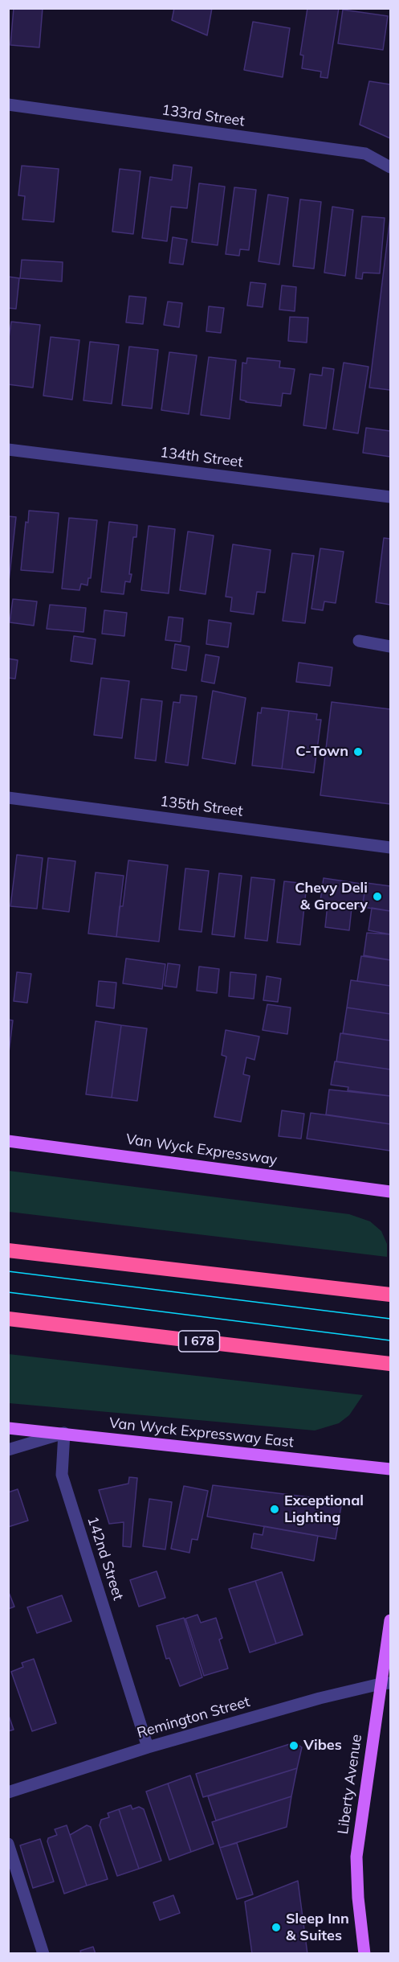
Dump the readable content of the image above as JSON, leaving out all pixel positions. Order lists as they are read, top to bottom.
{
  "streets": {
    "highway": ["I 678"],
    "main road": ["Van Wyck Expressway", "Van Wyck Expressway East", "Liberty Avenue"],
    "street": [
      "133rd Street",
      "134th Street",
      "135th Street",
      "142nd Street",
      "Remington Street"
    ]
  },
  "crossings": [
    ["Van Wyck Expressway East", "142nd Street"],
    ["142nd Street", "Remington Street"],
    ["Remington Street", "Liberty Avenue"]
  ],
  "places": [
    "C-Town",
    "Chevy Deli & Grocery",
    "Exceptional Lighting",
    "Vibes",
    "Sleep Inn & Suites"
  ]
}
